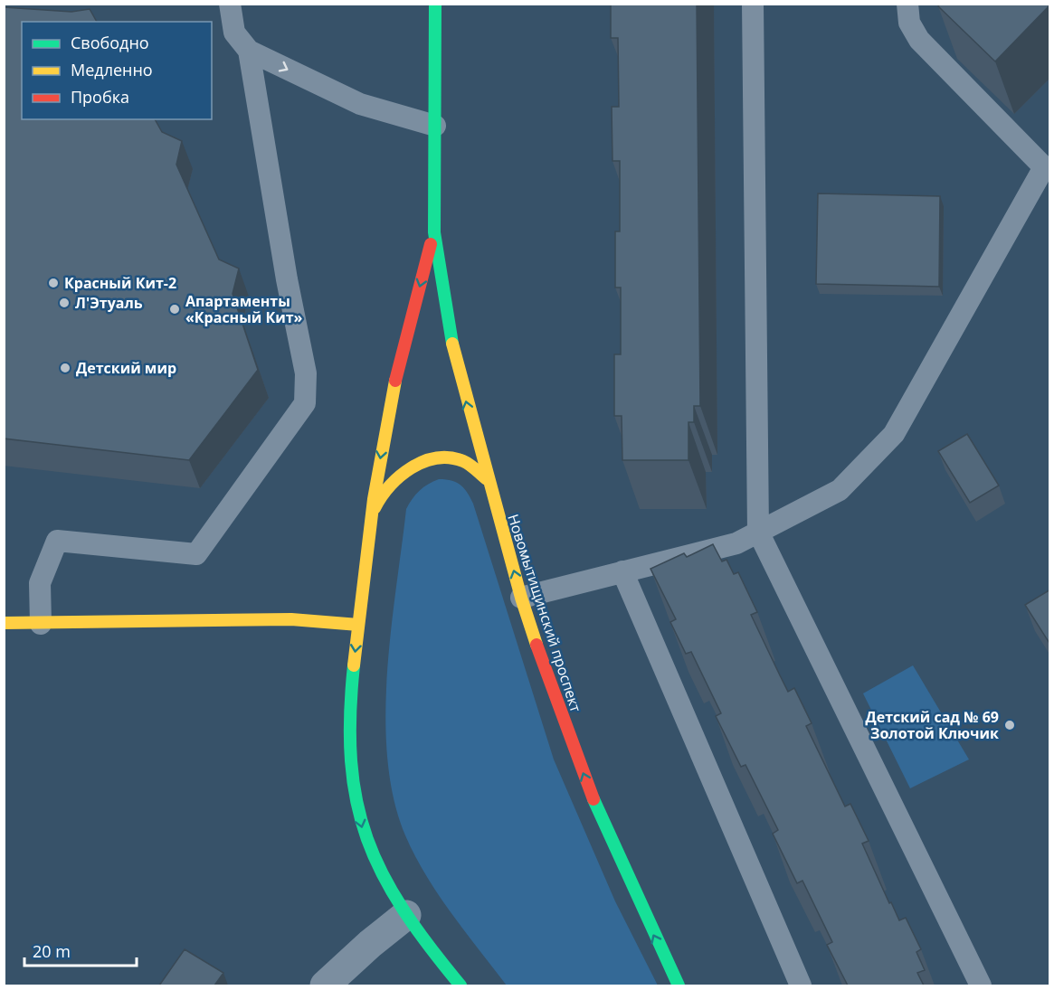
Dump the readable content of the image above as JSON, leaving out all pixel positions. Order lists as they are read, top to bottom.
{
  "streets": {
    "main road": ["Новомытищинский проспект"]
  },
  "places": [
    "Красный Кит-2",
    "Л'Этуаль",
    "Апартаменты «Красный Кит»",
    "Детский мир",
    "Детский сад № 69 Золотой Ключик"
  ],
  "legend": ["Свободно", "Медленно", "Пробка"],
  "scale_bar": "20 m"
}
